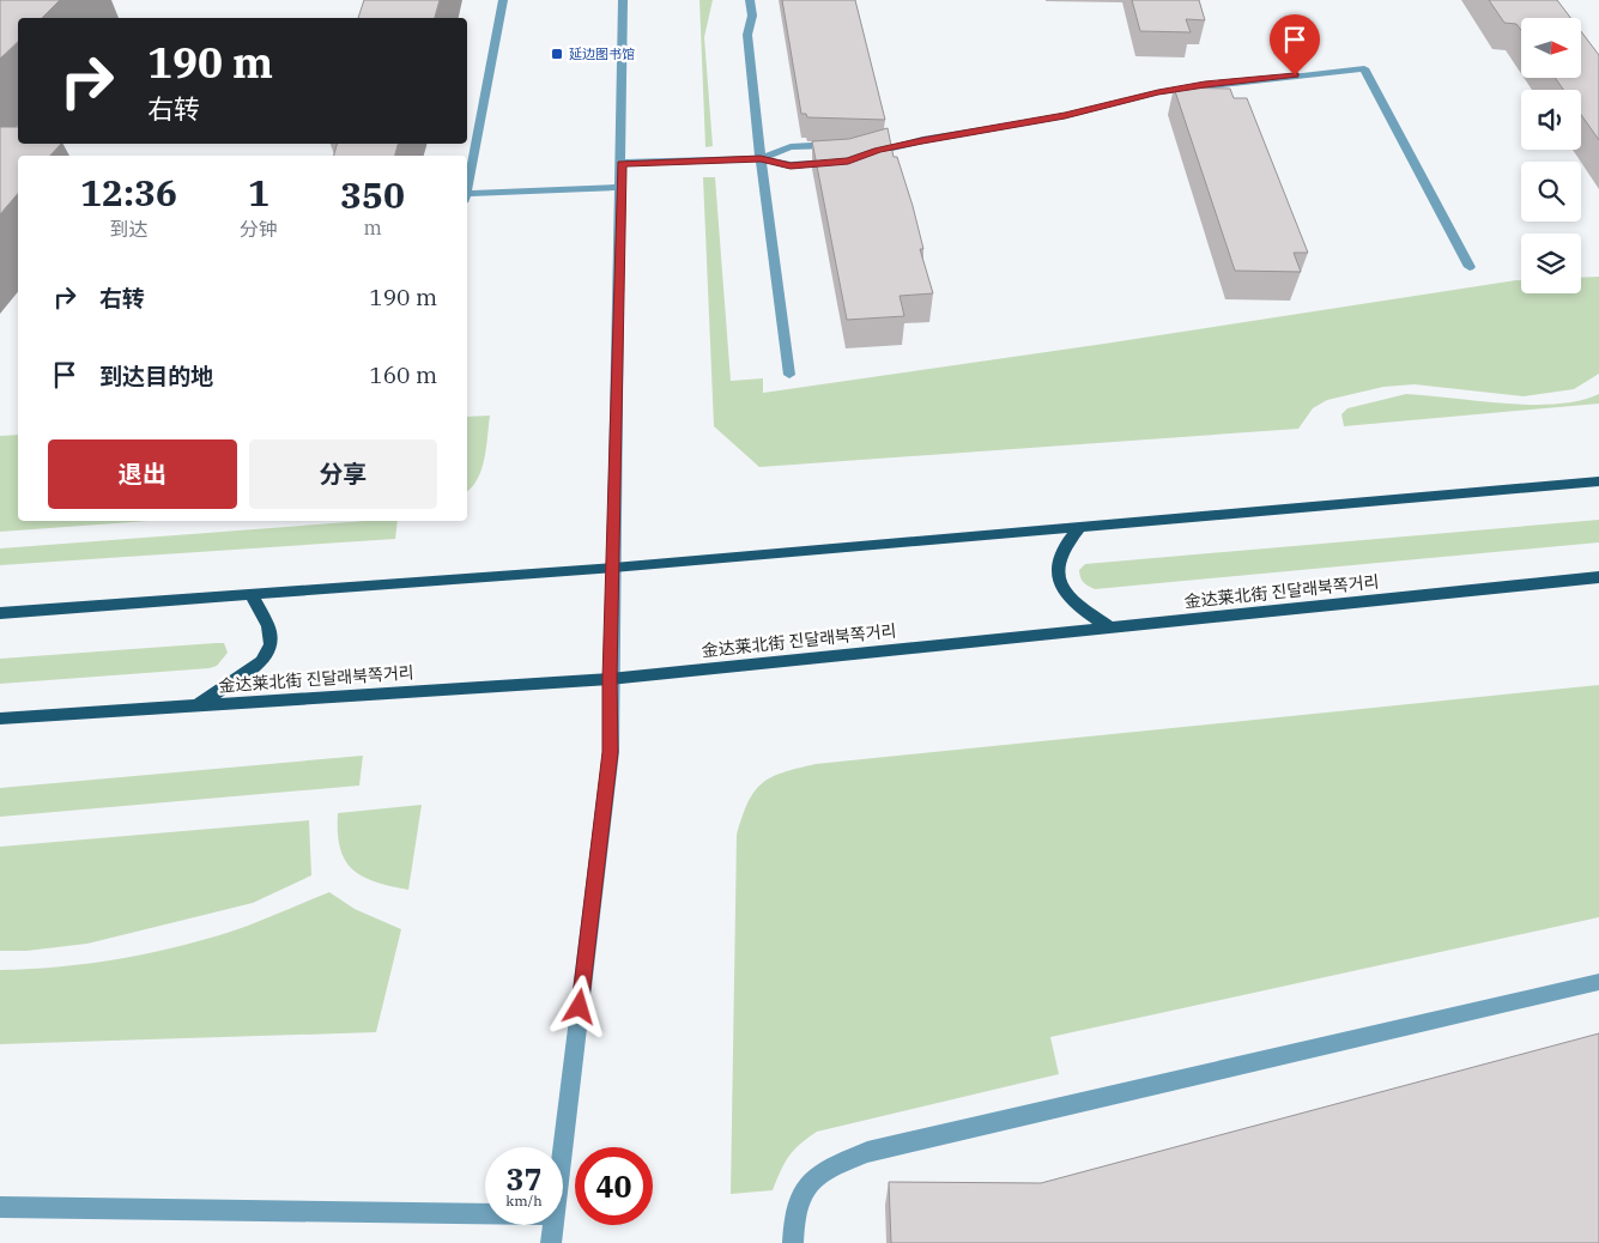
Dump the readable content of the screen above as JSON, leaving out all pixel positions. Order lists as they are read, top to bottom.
{
  "streets": {
    "main road": ["金达莱北街 진달래북쪽거리"]
  },
  "places": {
    "transit": ["延边图书馆"]
  },
  "north": "right",
  "page": {
    "turn": ["190 m", "右转"],
    "eta": [
      "12:36",
      "到达",
      "1",
      "分钟",
      "350",
      "m"
    ],
    "list": [
      {
        "name": "右转",
        "value": "190 m"
      },
      {
        "name": "到达目的地",
        "value": "160 m"
      }
    ],
    "buttons": ["退出", "分享"],
    "speed": "37 km/h",
    "limit": "40"
  }
}
